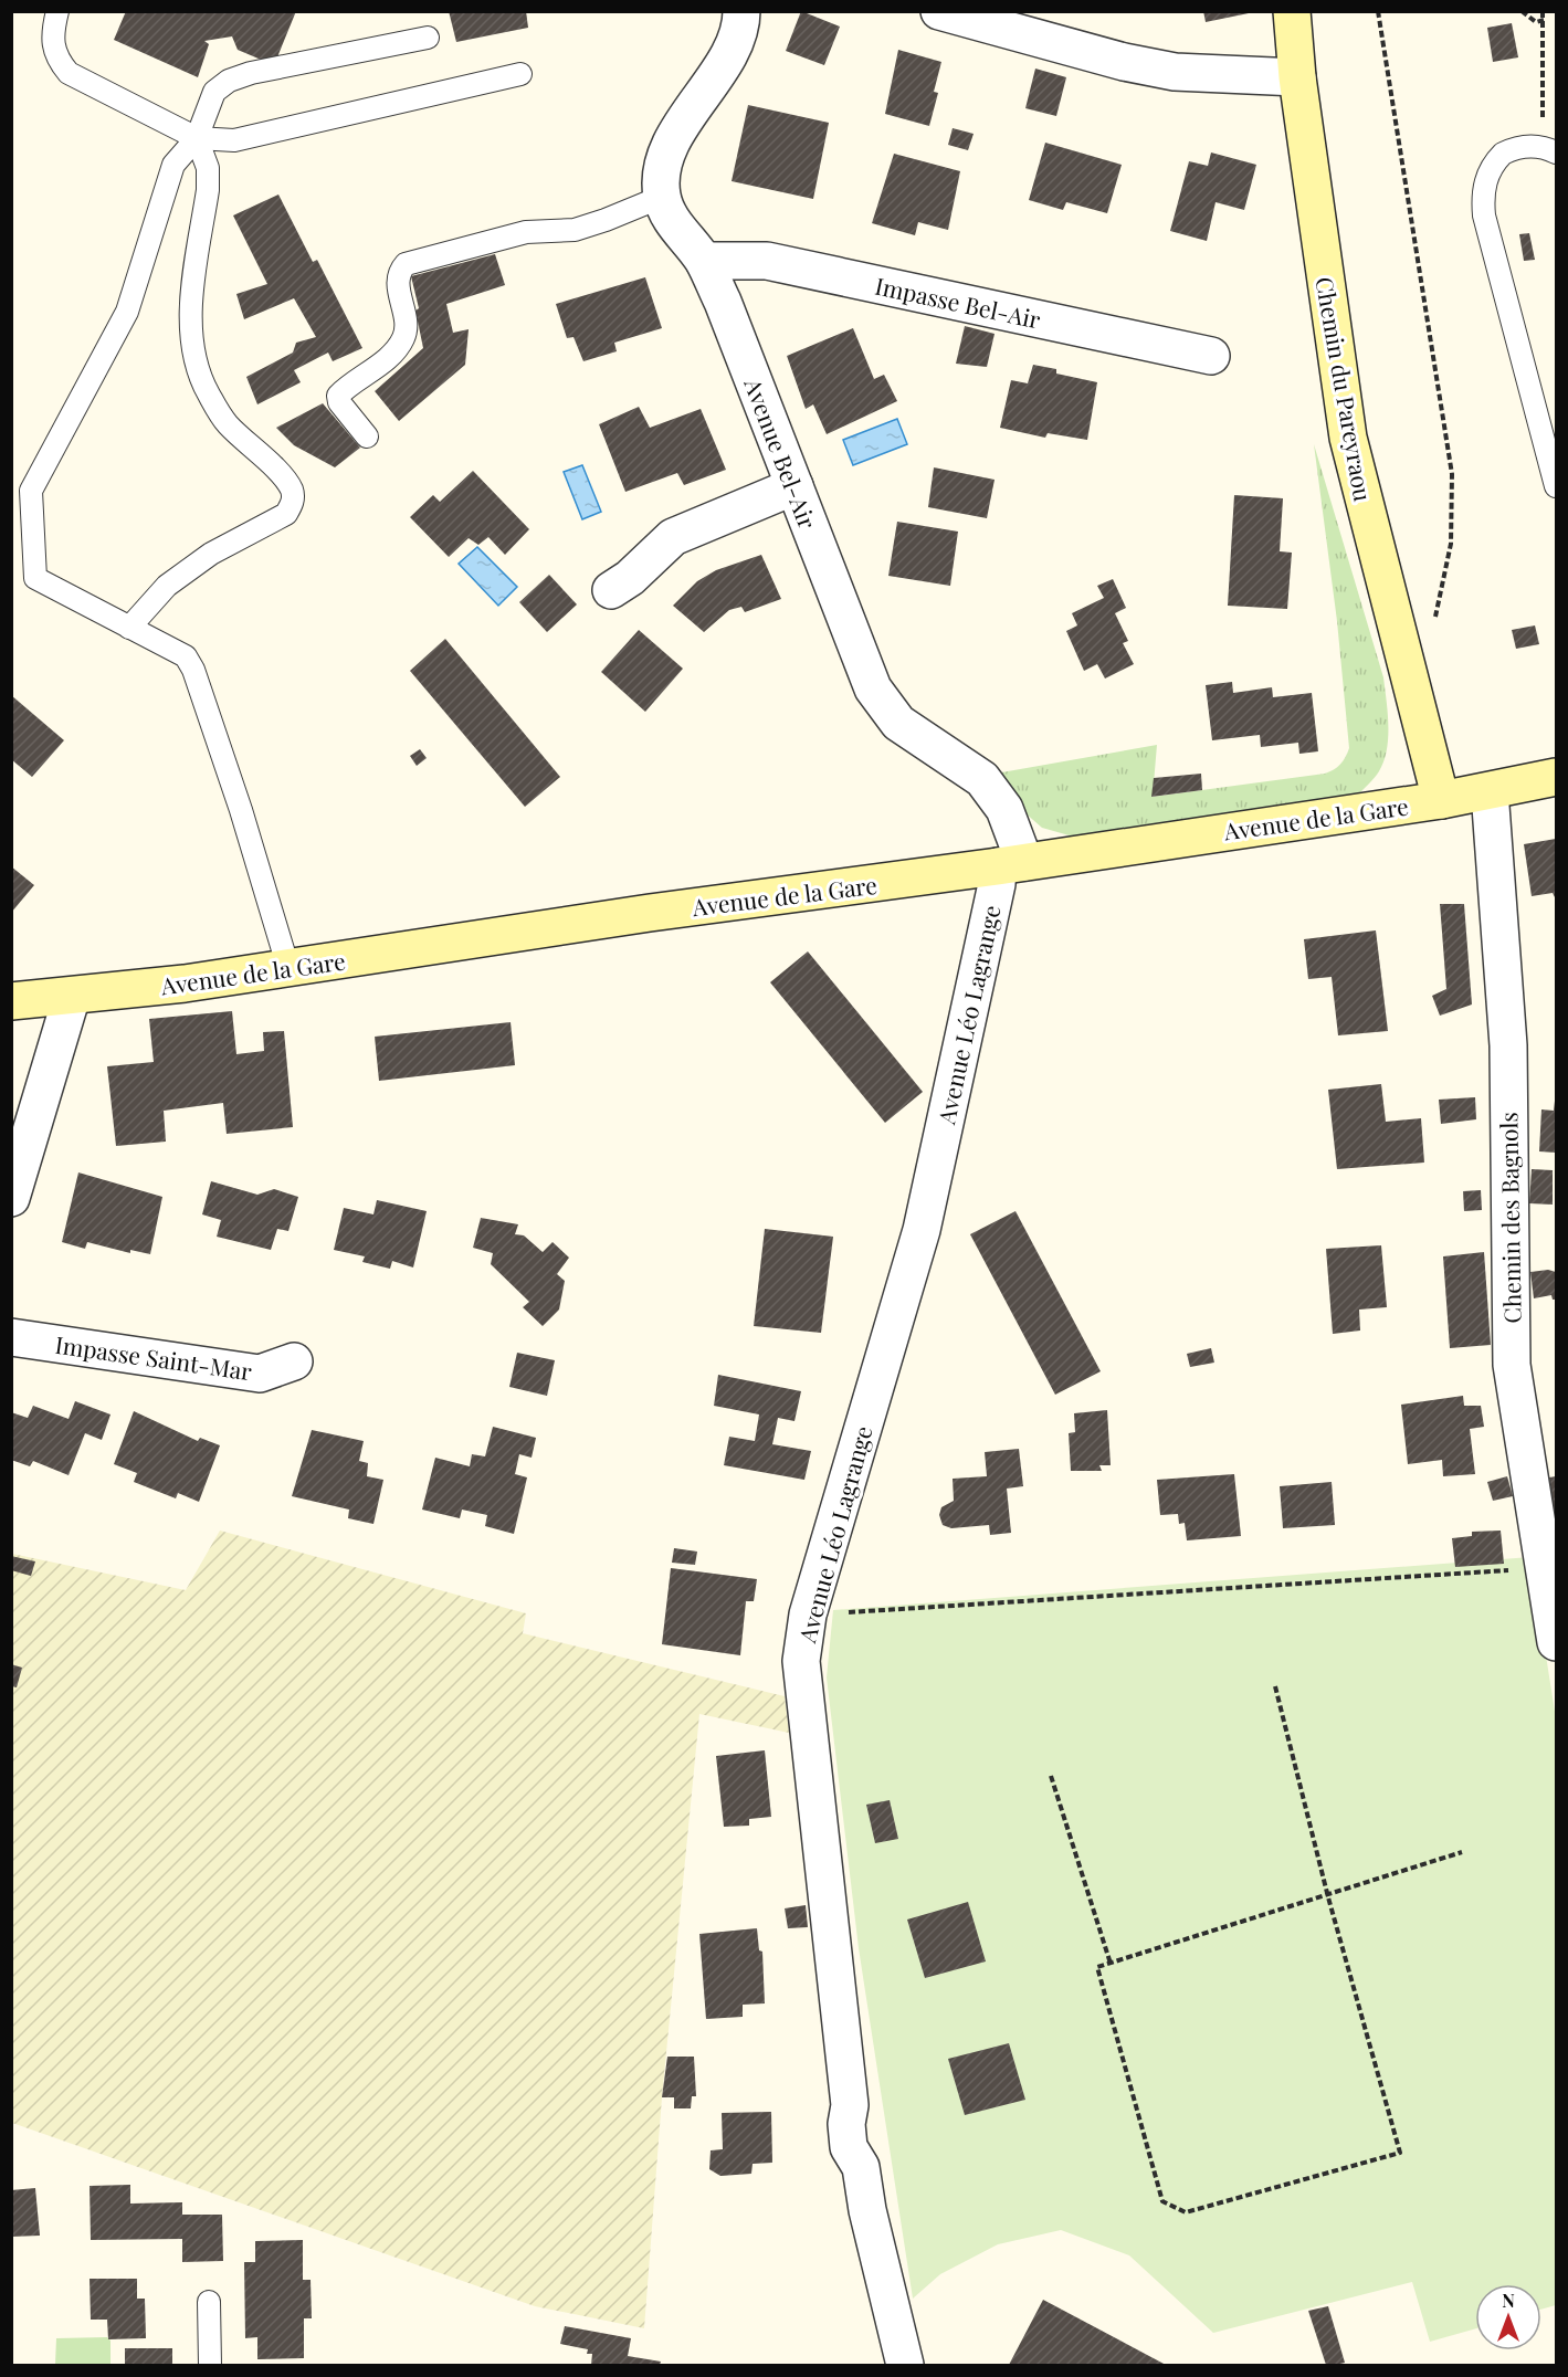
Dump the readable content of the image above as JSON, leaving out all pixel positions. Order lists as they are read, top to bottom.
{
  "streets": {
    "street": [
      "Impasse Bel-Air",
      "Chemin du Pareyraou",
      "Avenue Bel-Air",
      "Avenue de la Gare",
      "Avenue Léo Lagrange",
      "Chemin des Bagnols",
      "Impasse Saint-Mar"
    ]
  },
  "crossings": [
    ["Impasse Bel-Air", "Avenue Bel-Air"],
    ["Chemin du Pareyraou", "Avenue de la Gare"],
    ["Avenue Bel-Air", "Avenue de la Gare"],
    ["Avenue Bel-Air", "Avenue Léo Lagrange"],
    ["Avenue de la Gare", "Avenue Léo Lagrange"],
    ["Avenue de la Gare", "Chemin des Bagnols"]
  ],
  "north": "top"
}
